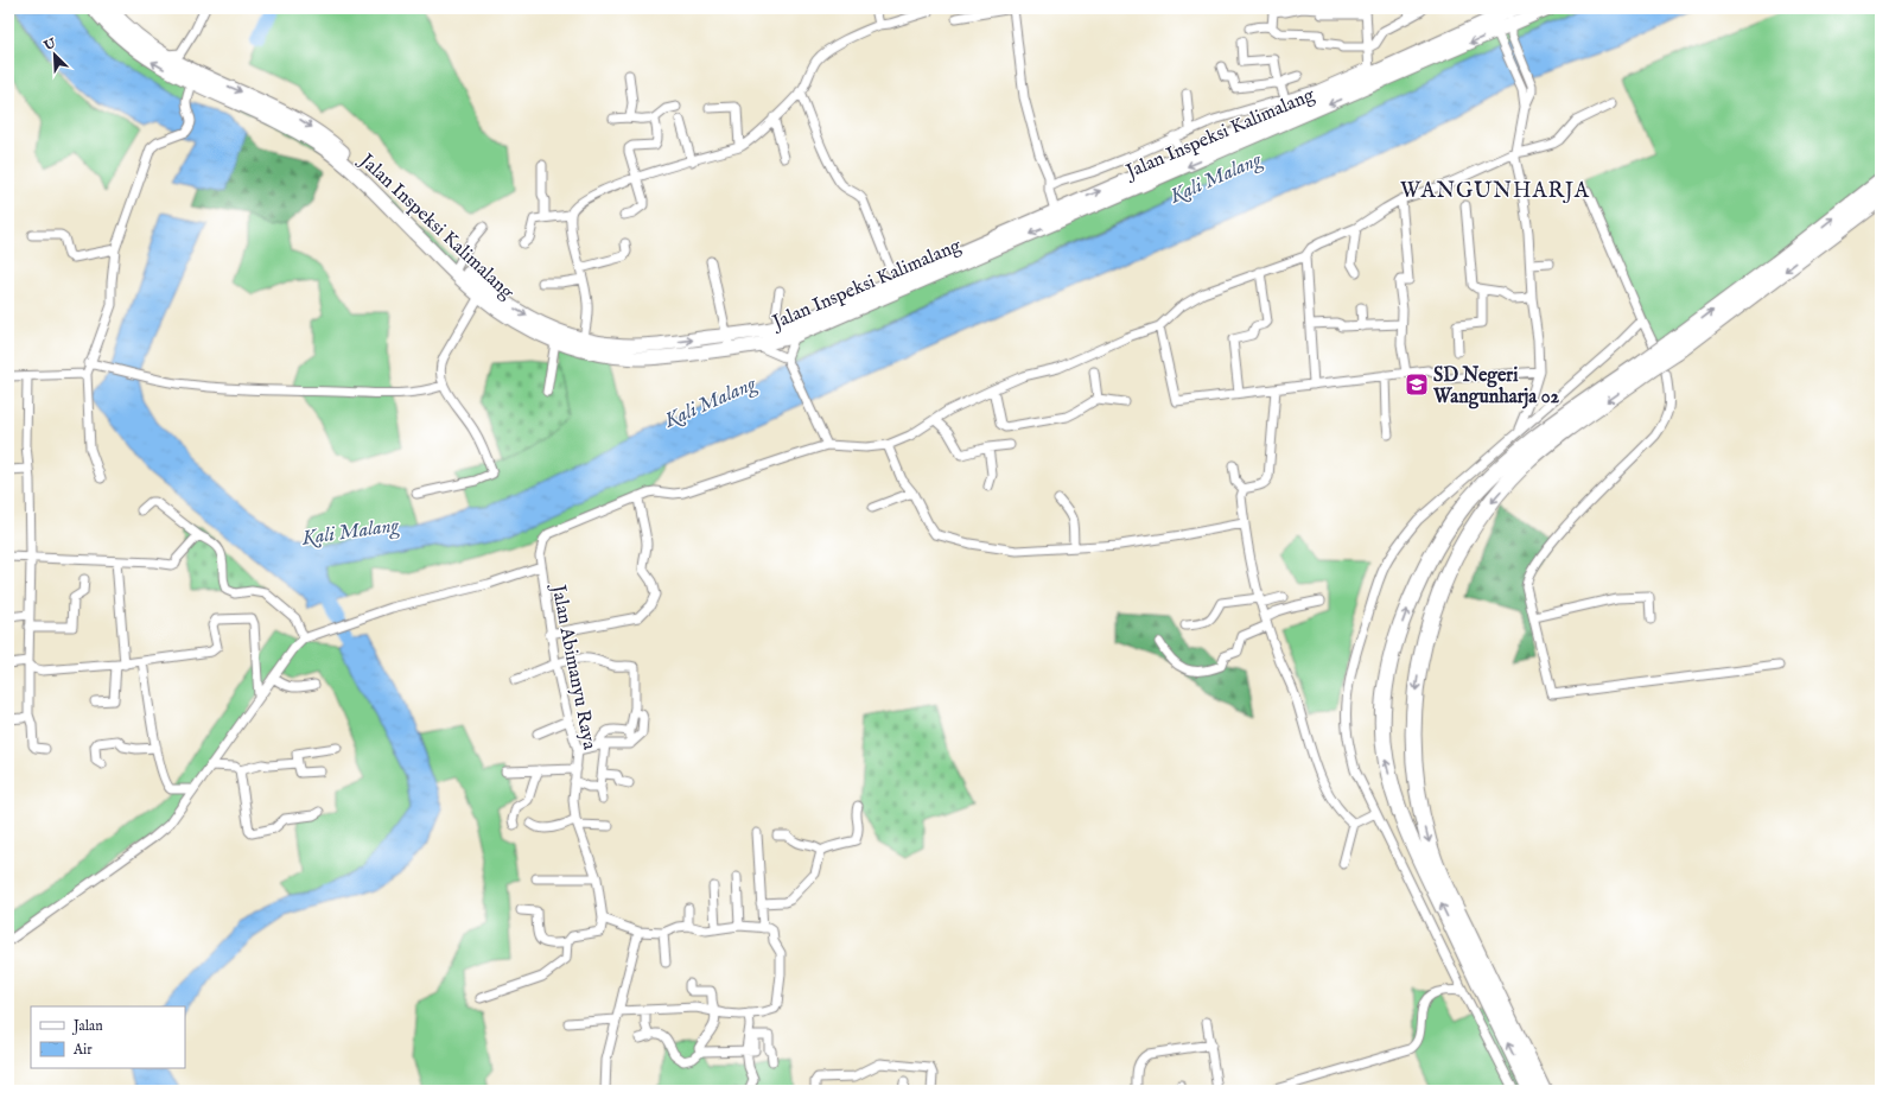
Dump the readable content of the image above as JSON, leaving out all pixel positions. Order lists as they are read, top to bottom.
{
  "streets": {
    "main road": ["Jalan Inspeksi Kalimalang"],
    "street": ["Jalan Abimanyu Raya"]
  },
  "districts": ["WANGUNHARJA"],
  "water": ["Kali Malang"],
  "places": {
    "school or university": ["SD Negeri Wangunharja 02"]
  },
  "legend": ["Jalan", "Air"],
  "north": "top left"
}
